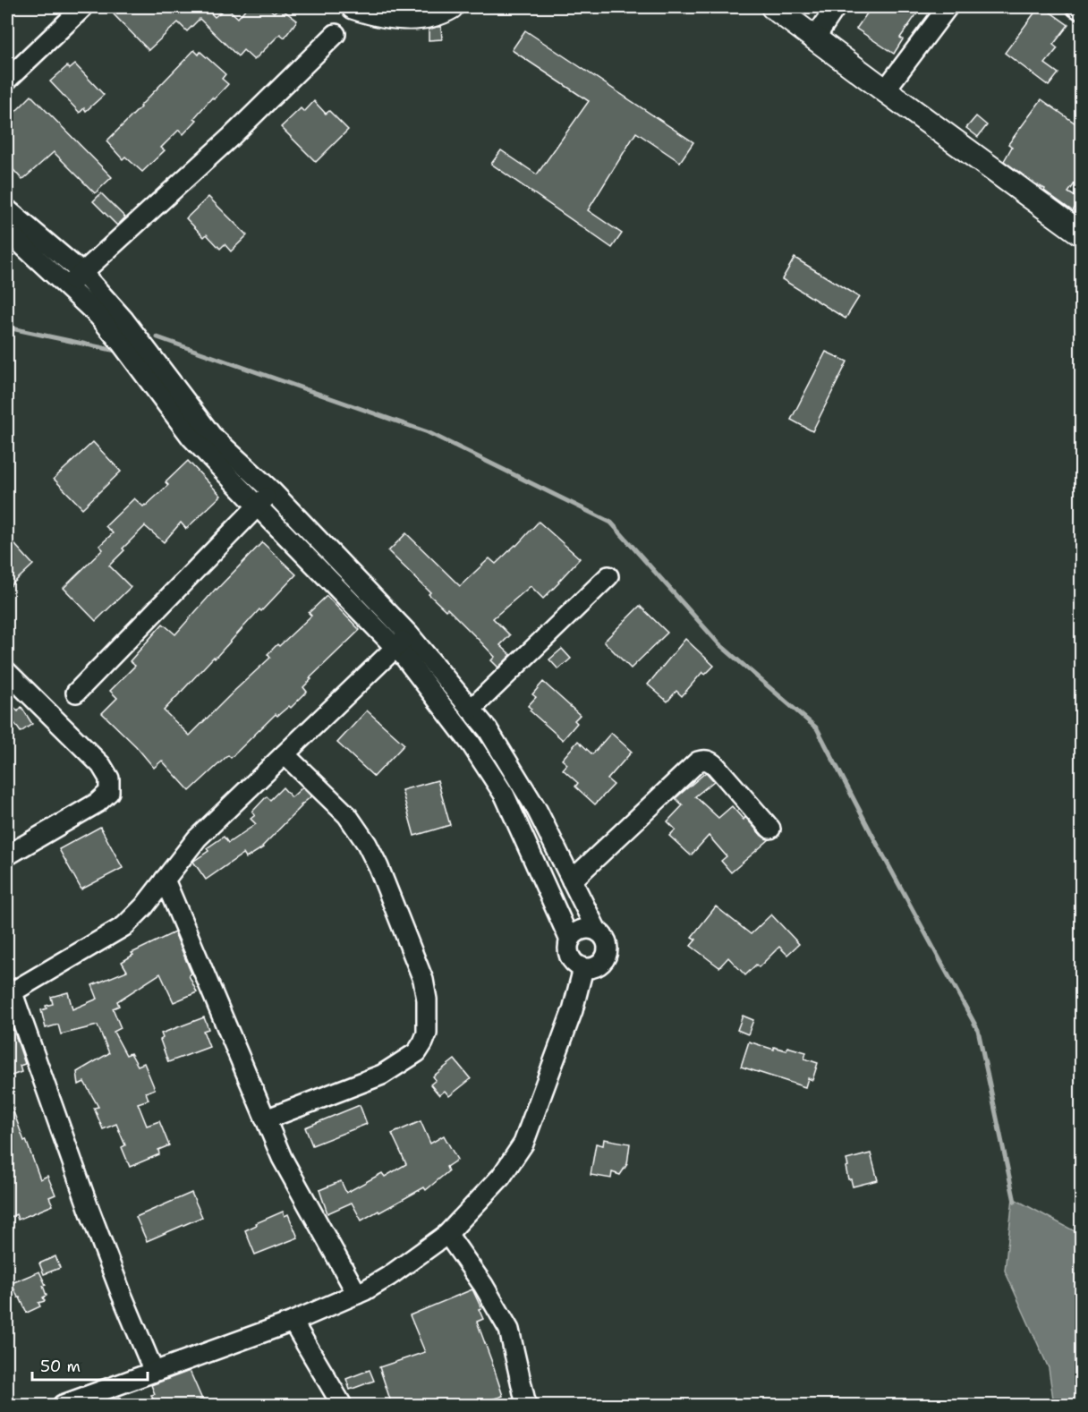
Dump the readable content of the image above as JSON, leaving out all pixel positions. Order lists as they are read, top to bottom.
{
  "scale_bar": "50 m"
}
